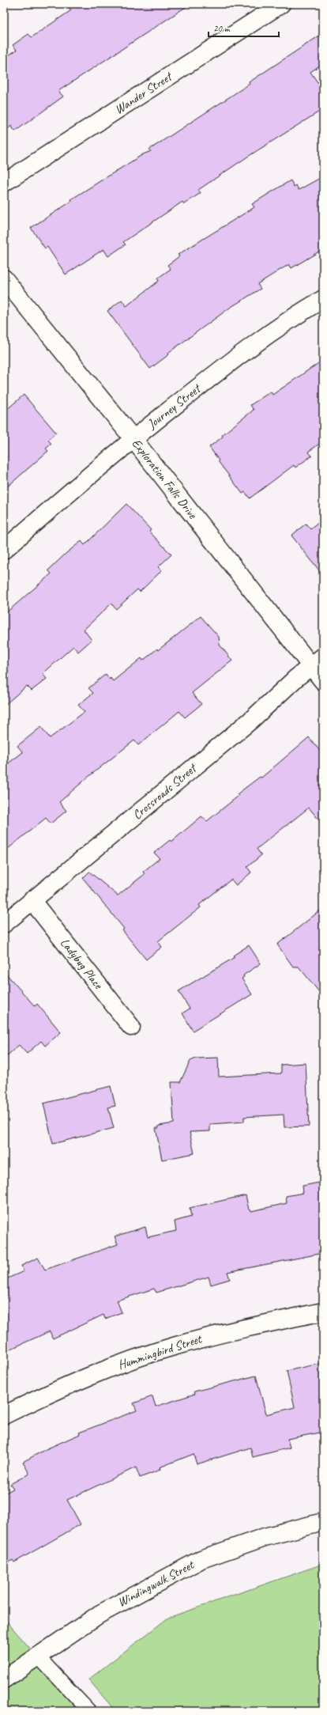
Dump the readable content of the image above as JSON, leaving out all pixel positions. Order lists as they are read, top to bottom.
{
  "streets": {
    "street": [
      "Wander Street",
      "Journey Street",
      "Exploration Falls Drive",
      "Crossroads Street",
      "Ladybug Place",
      "Hummingbird Street",
      "Windingwalk Street"
    ]
  },
  "crossings": [
    ["Journey Street", "Exploration Falls Drive"],
    ["Exploration Falls Drive", "Crossroads Street"],
    ["Crossroads Street", "Ladybug Place"]
  ],
  "scale_bar": "20 m"
}
